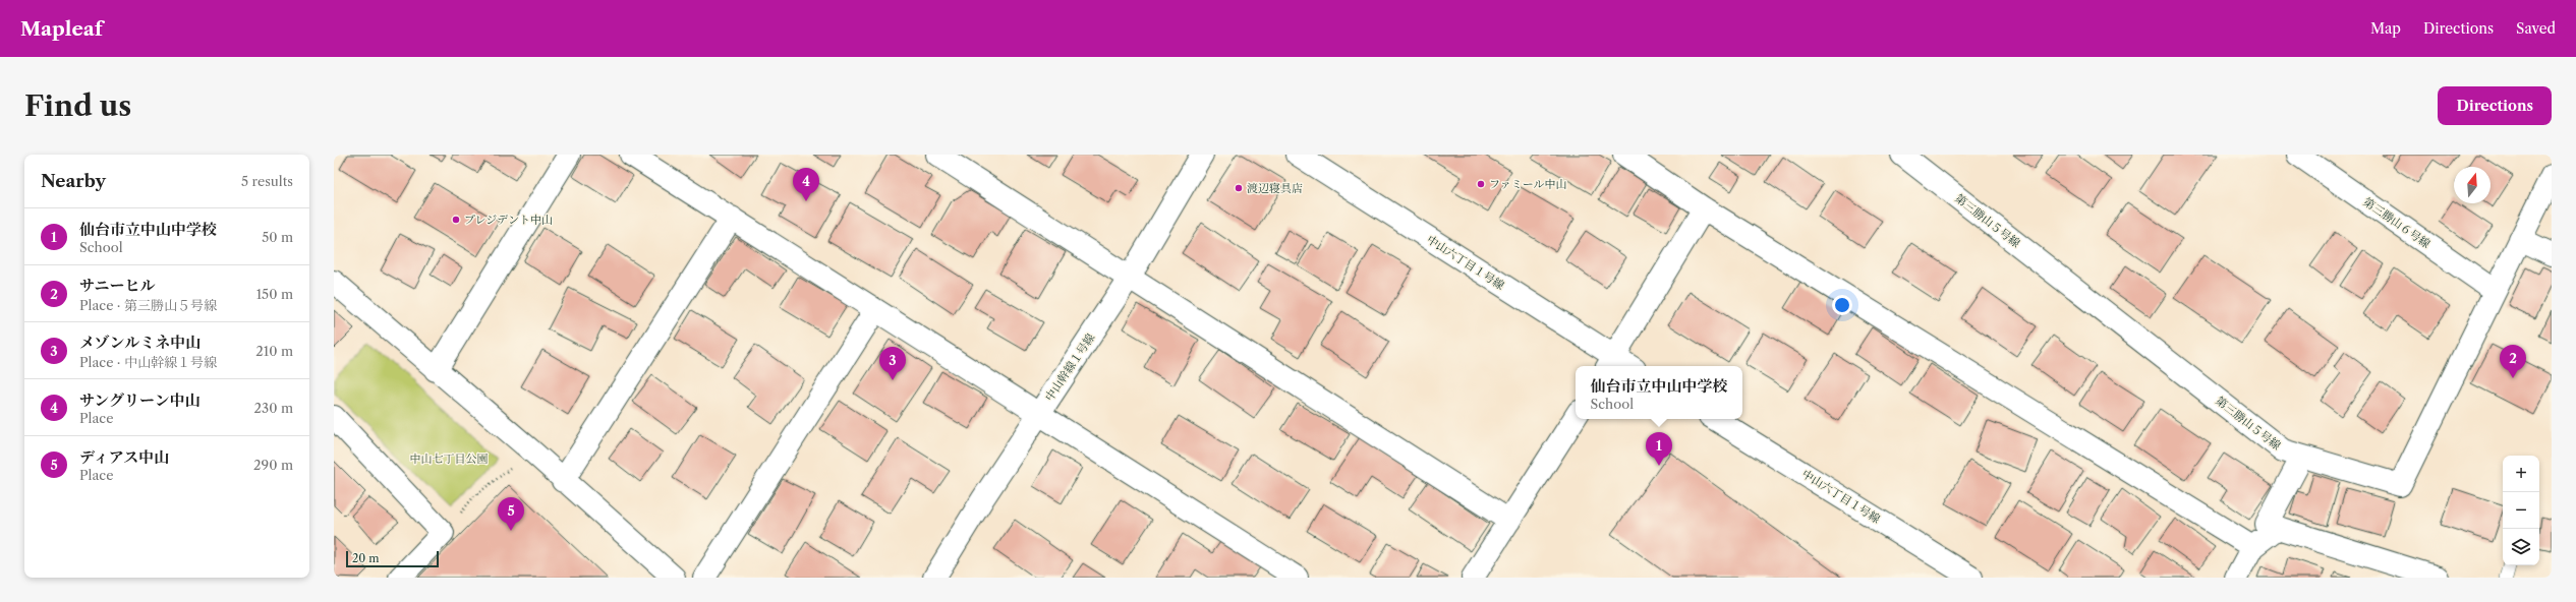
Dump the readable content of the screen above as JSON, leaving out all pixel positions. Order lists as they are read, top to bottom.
{
  "streets": {
    "street": [
      "第三勝山５号線",
      "第三勝山６号線",
      "中山六丁目１号線",
      "中山幹線１号線"
    ]
  },
  "crossings": [
    ["第三勝山５号線", "第三勝山６号線"]
  ],
  "parks": ["中山七丁目公園"],
  "places": ["ファミール中山", "渡辺寝具店", "プレジデント中山"],
  "scale_bar": "20 m",
  "north": "top",
  "page": {
    "header": "Mapleaf",
    "nav": ["Map", "Directions", "Saved"],
    "buttons": "Directions",
    "title": "Find us",
    "heading": ["Nearby", "5 results"],
    "pins": [
      "4",
      "2",
      "3",
      "1",
      "5"
    ],
    "list": [
      {
        "mark": "1",
        "name": "仙台市立中山中学校",
        "note": "School",
        "value": "50 m"
      },
      {
        "mark": "2",
        "name": "サニーヒル",
        "note": "Place · 第三勝山５号線",
        "value": "150 m"
      },
      {
        "mark": "3",
        "name": "メゾンルミネ中山",
        "note": "Place · 中山幹線１号線",
        "value": "210 m"
      },
      {
        "mark": "4",
        "name": "サングリーン中山",
        "note": "Place",
        "value": "230 m"
      },
      {
        "mark": "5",
        "name": "ディアス中山",
        "note": "Place",
        "value": "290 m"
      }
    ],
    "popup": ["仙台市立中山中学校", "School"],
    "map_buttons": ["+", "−"],
    "scale": "20 m"
  }
}
